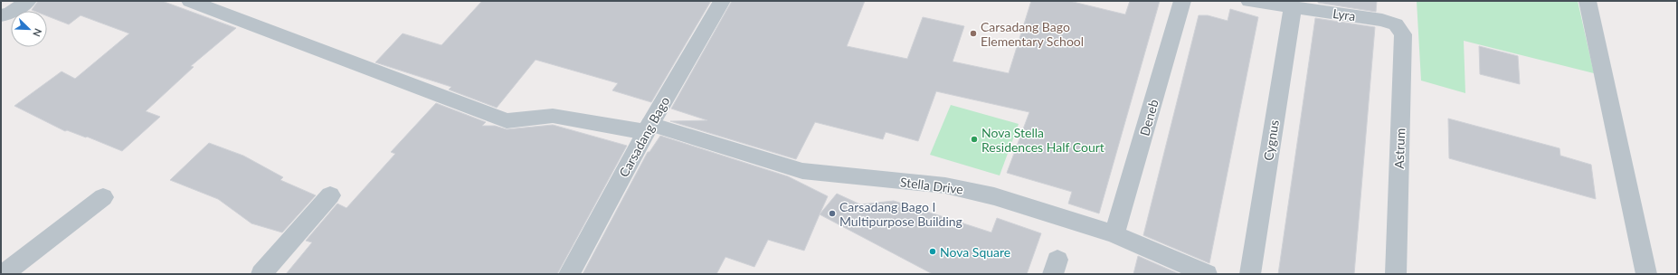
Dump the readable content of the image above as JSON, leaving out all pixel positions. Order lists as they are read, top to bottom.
{
  "streets": {
    "street": [
      "Lyra",
      "Deneb",
      "Carsadang Bago",
      "Cygnus",
      "Astrum",
      "Stella Drive"
    ]
  },
  "crossings": [
    ["Lyra", "Cygnus"],
    ["Lyra", "Astrum"],
    ["Deneb", "Stella Drive"],
    ["Carsadang Bago", "Stella Drive"]
  ],
  "places": [
    "Carsadang Bago Elementary School",
    "Nova Stella Residences Half Court",
    "Carsadang Bago I Multipurpose Building",
    "Nova Square"
  ],
  "north": "bottom right"
}
